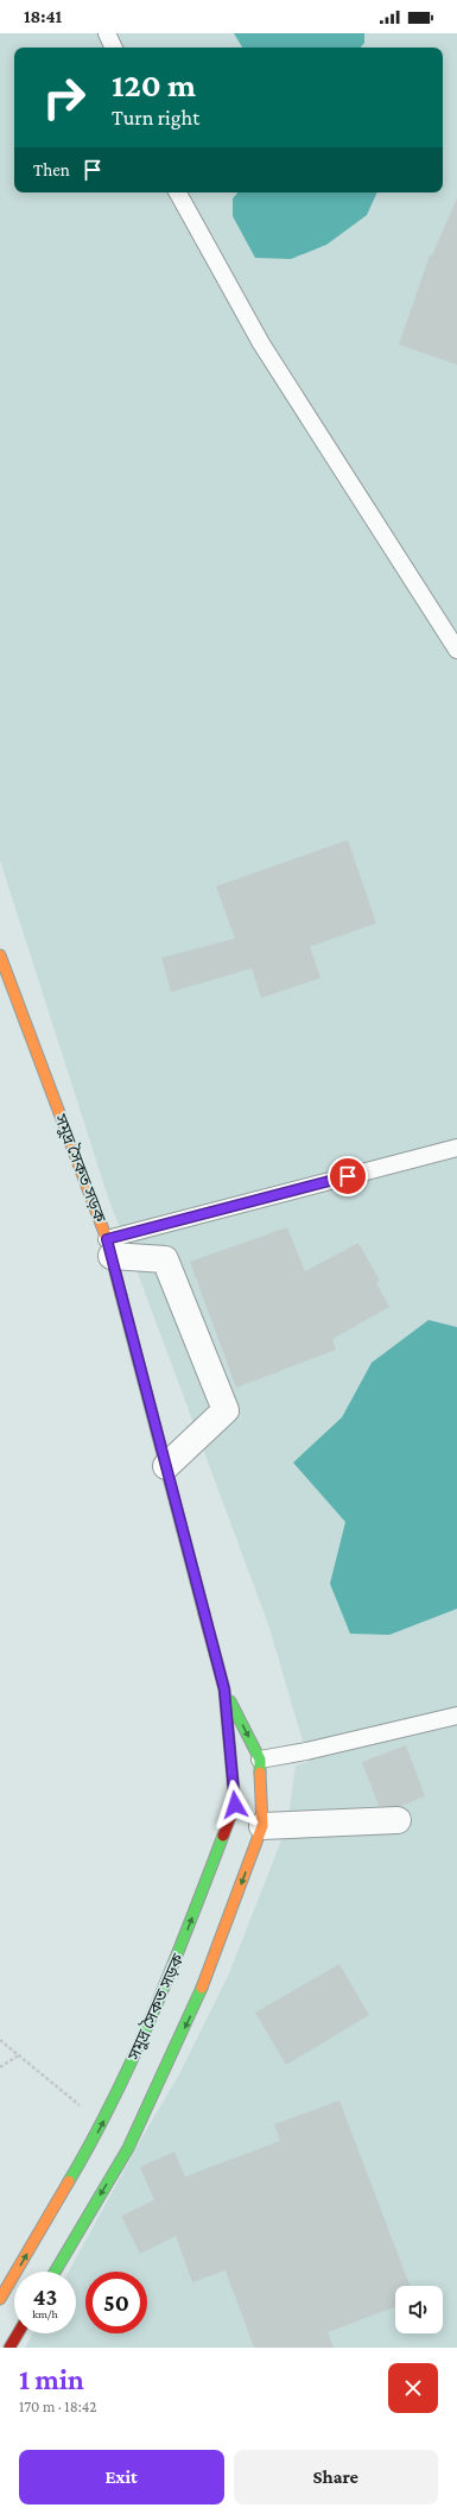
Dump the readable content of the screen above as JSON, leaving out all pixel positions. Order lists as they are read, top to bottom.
{
  "streets": {
    "main road": ["সমুদ্র সৈকত সড়ক"]
  },
  "page": {
    "status": "18:41",
    "turn": ["120 m", "Turn right"],
    "then": "Then",
    "speed": "43 km/h",
    "limit": "50",
    "heading": ["1 min", "170 m · 18:42"],
    "buttons": ["Exit", "Share"]
  }
}
